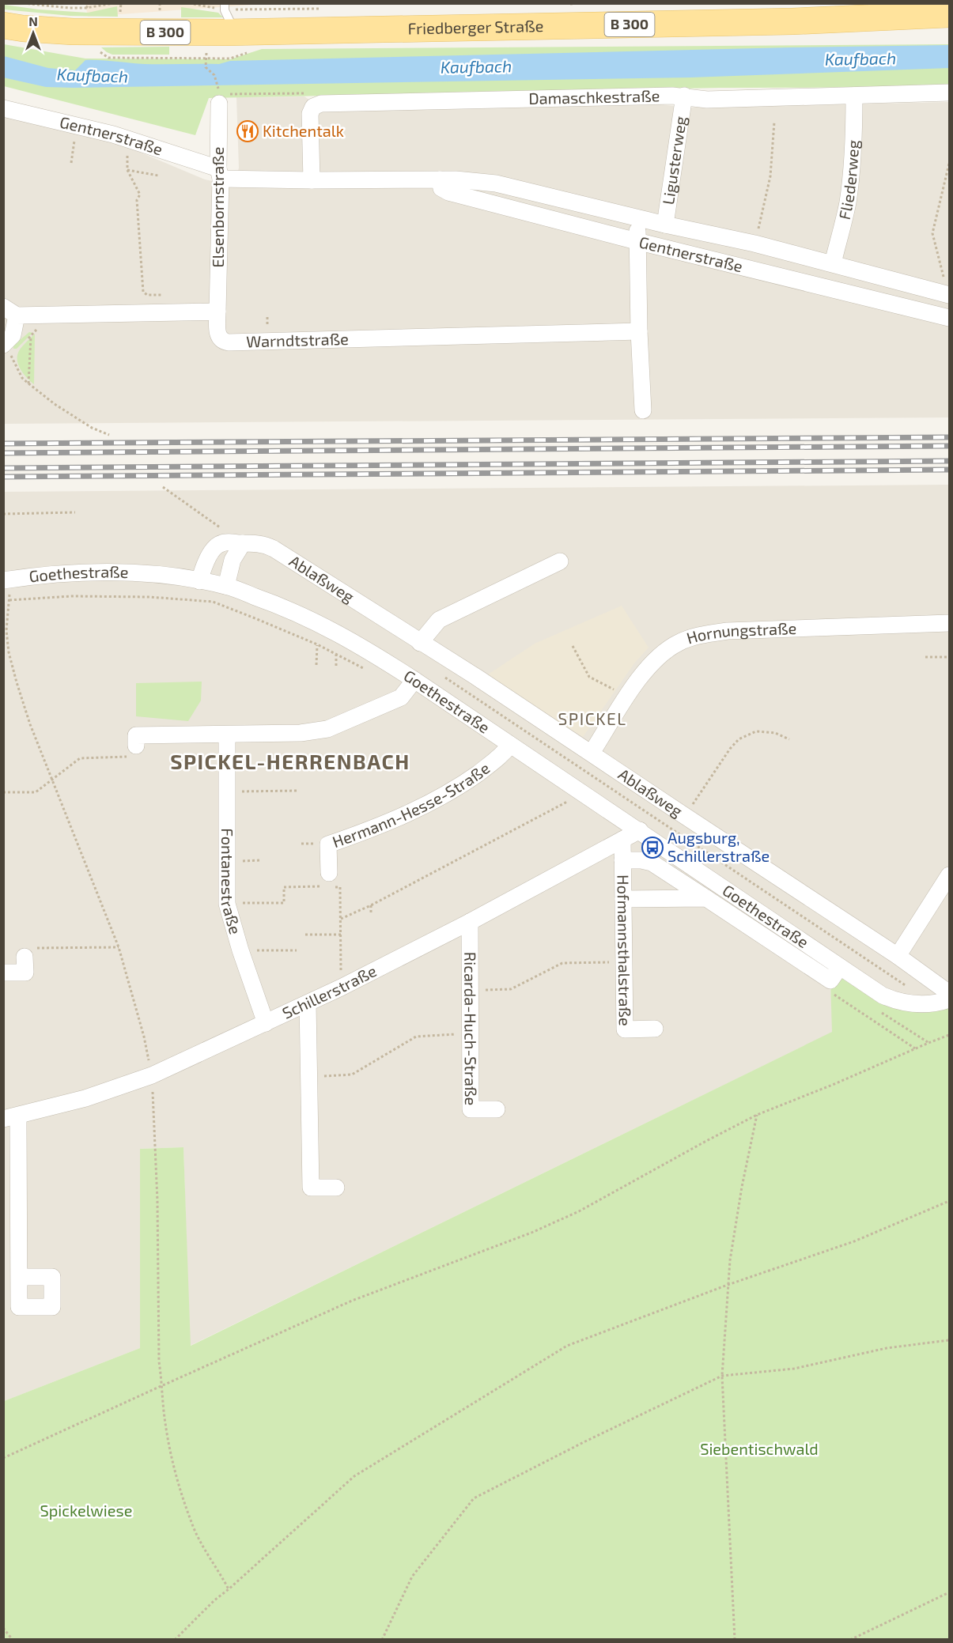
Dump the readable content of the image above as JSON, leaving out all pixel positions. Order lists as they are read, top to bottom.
{
  "streets": {
    "main road": ["B 300", "Friedberger Straße"],
    "street": [
      "Damaschkestraße",
      "Gentnerstraße",
      "Ligusterweg",
      "Fliederweg",
      "Elsenbornstraße",
      "Warndtstraße",
      "Goethestraße",
      "Ablaßweg",
      "Hornungstraße",
      "Hermann-Hesse-Straße",
      "Fontanestraße",
      "Hofmannsthalstraße",
      "Schillerstraße",
      "Ricarda-Huch-Straße"
    ]
  },
  "crossings": [
    ["Damaschkestraße", "Ligusterweg"],
    ["Damaschkestraße", "Fliederweg"],
    ["Gentnerstraße", "Ligusterweg"],
    ["Gentnerstraße", "Fliederweg"],
    ["Gentnerstraße", "Elsenbornstraße"],
    ["Elsenbornstraße", "Warndtstraße"],
    ["Goethestraße", "Ablaßweg"],
    ["Goethestraße", "Hermann-Hesse-Straße"],
    ["Goethestraße", "Hofmannsthalstraße"],
    ["Goethestraße", "Schillerstraße"],
    ["Ablaßweg", "Hornungstraße"],
    ["Fontanestraße", "Schillerstraße"],
    ["Hofmannsthalstraße", "Schillerstraße"],
    ["Schillerstraße", "Ricarda-Huch-Straße"]
  ],
  "districts": ["SPICKEL", "SPICKEL-HERRENBACH"],
  "water": ["Kaufbach"],
  "parks": ["Siebentischwald", "Spickelwiese"],
  "places": {
    "restaurant": ["Kitchentalk"],
    "bus stop": ["Augsburg, Schillerstraße"]
  },
  "north": "top"
}
